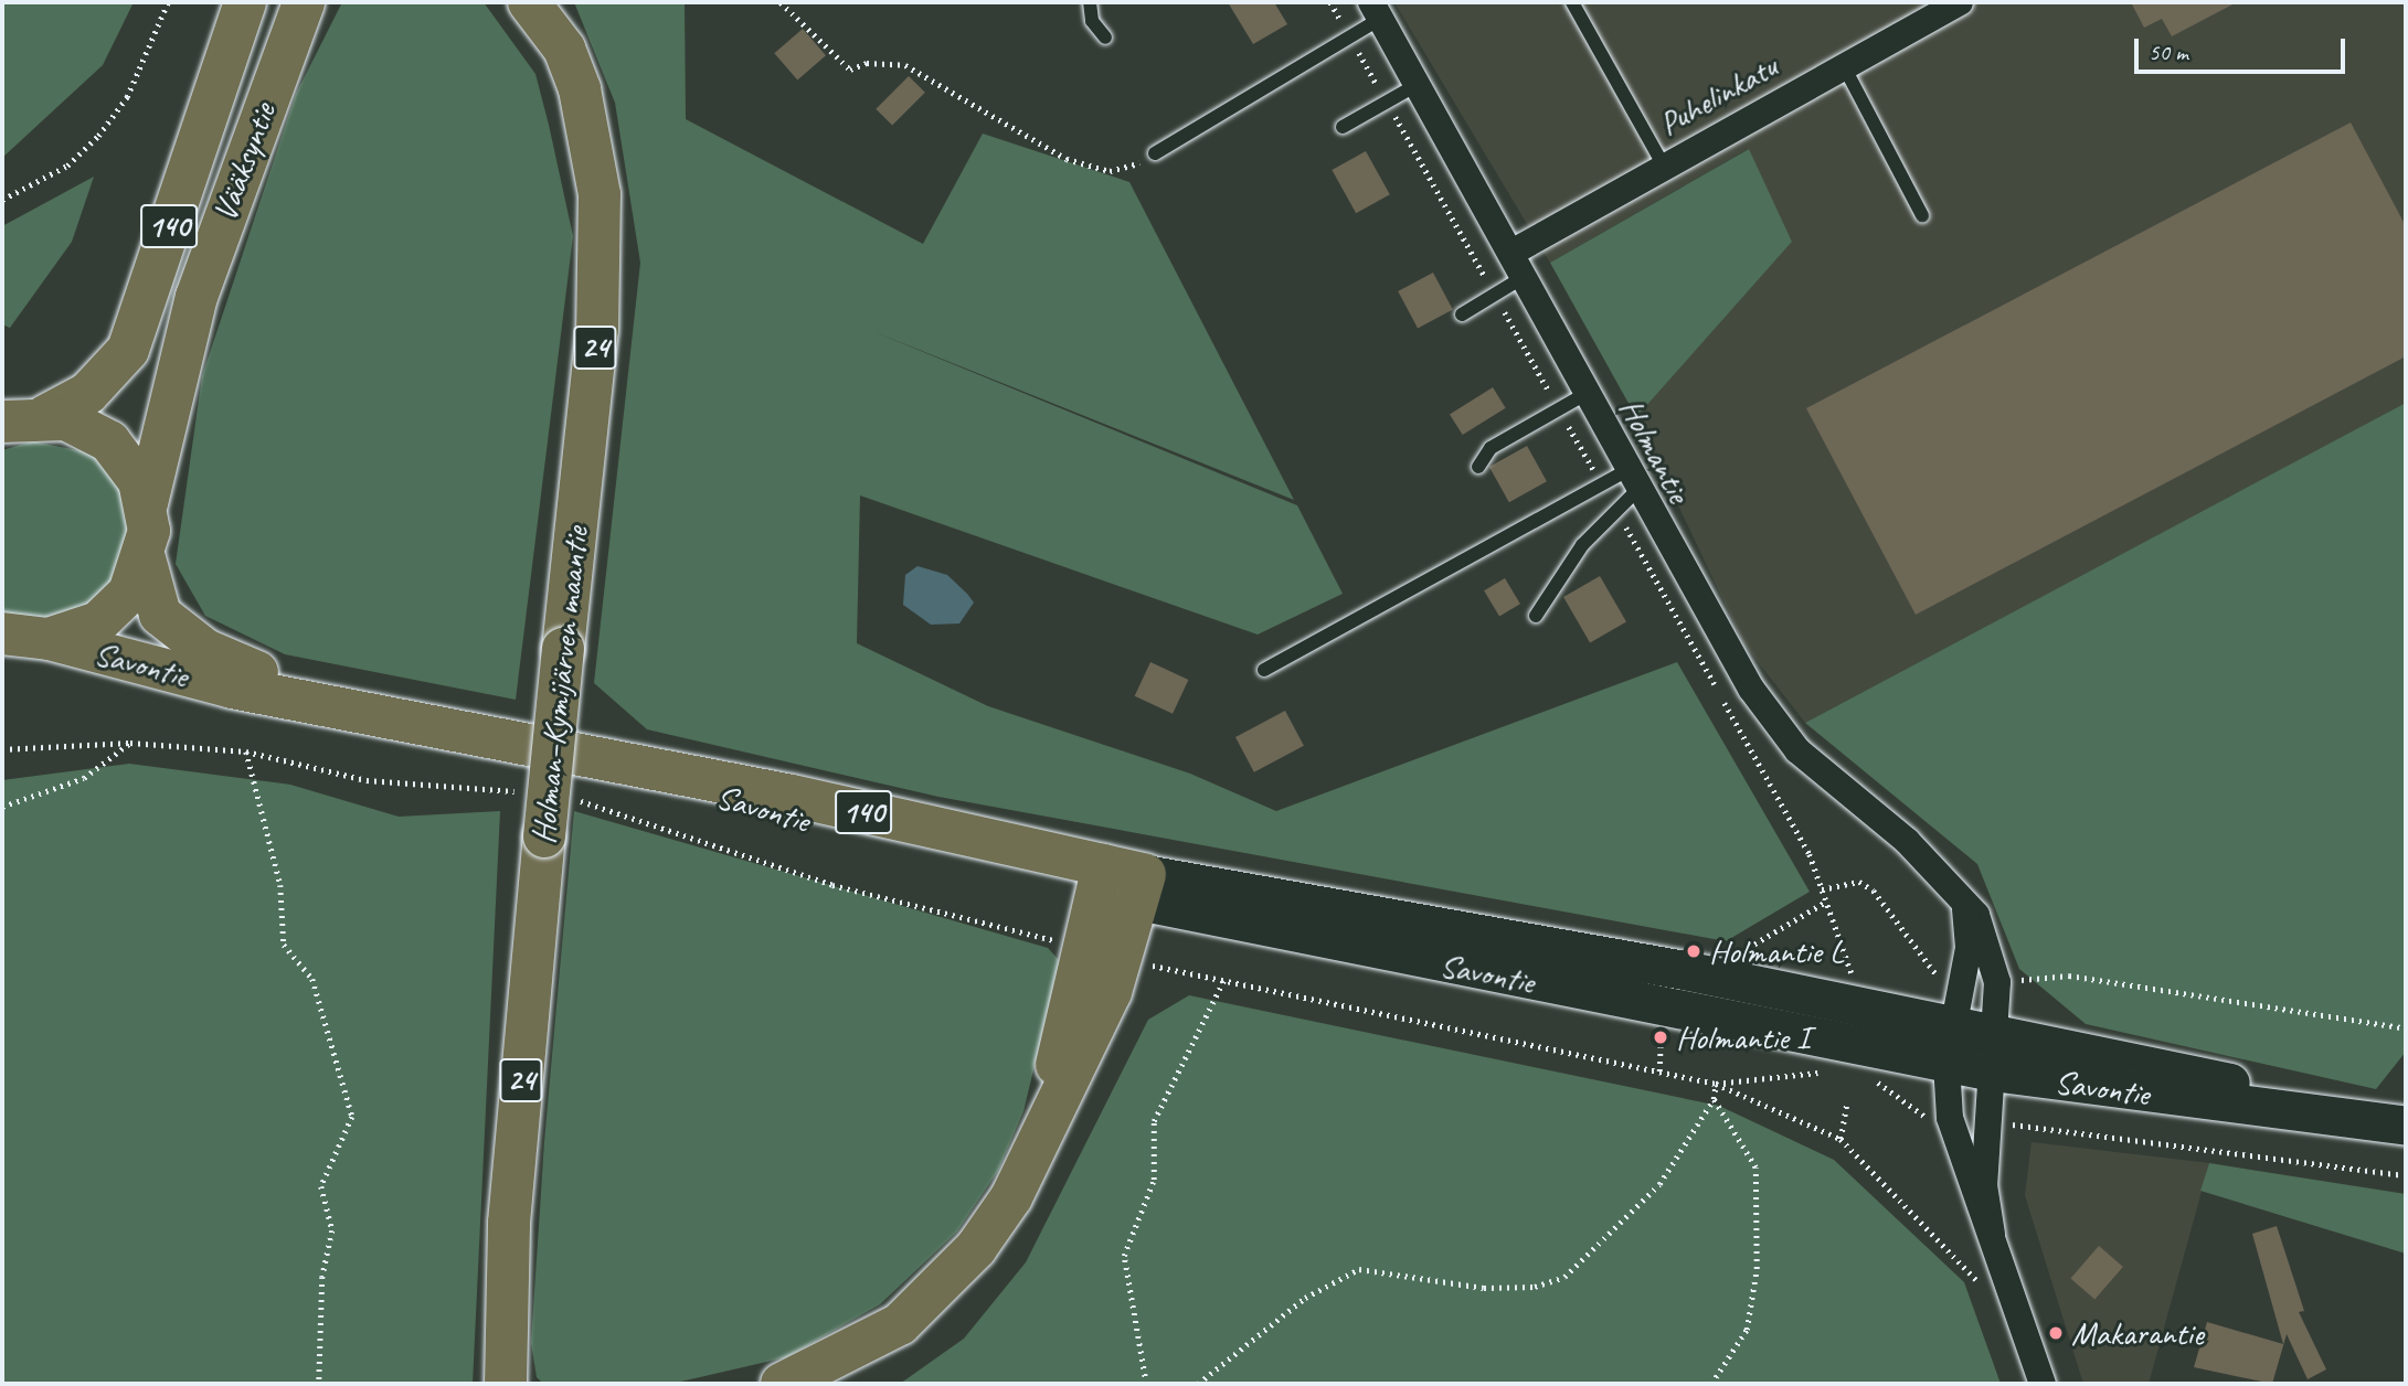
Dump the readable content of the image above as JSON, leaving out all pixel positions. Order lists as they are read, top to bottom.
{
  "streets": {
    "main road": [
      "Vääksyntie",
      "140",
      "24",
      "Savontie",
      "Holman–Kymijärven maantie"
    ],
    "street": ["Puhelinkatu", "Holmantie"]
  },
  "crossings": [
    ["Puhelinkatu", "Holmantie"],
    ["Vääksyntie", "140"],
    ["140", "Savontie"],
    ["24", "Holman–Kymijärven maantie"],
    ["Holmantie", "Savontie"]
  ],
  "places": ["Holmantie L", "Holmantie I", "Makarantie"],
  "scale_bar": "50 m"
}
